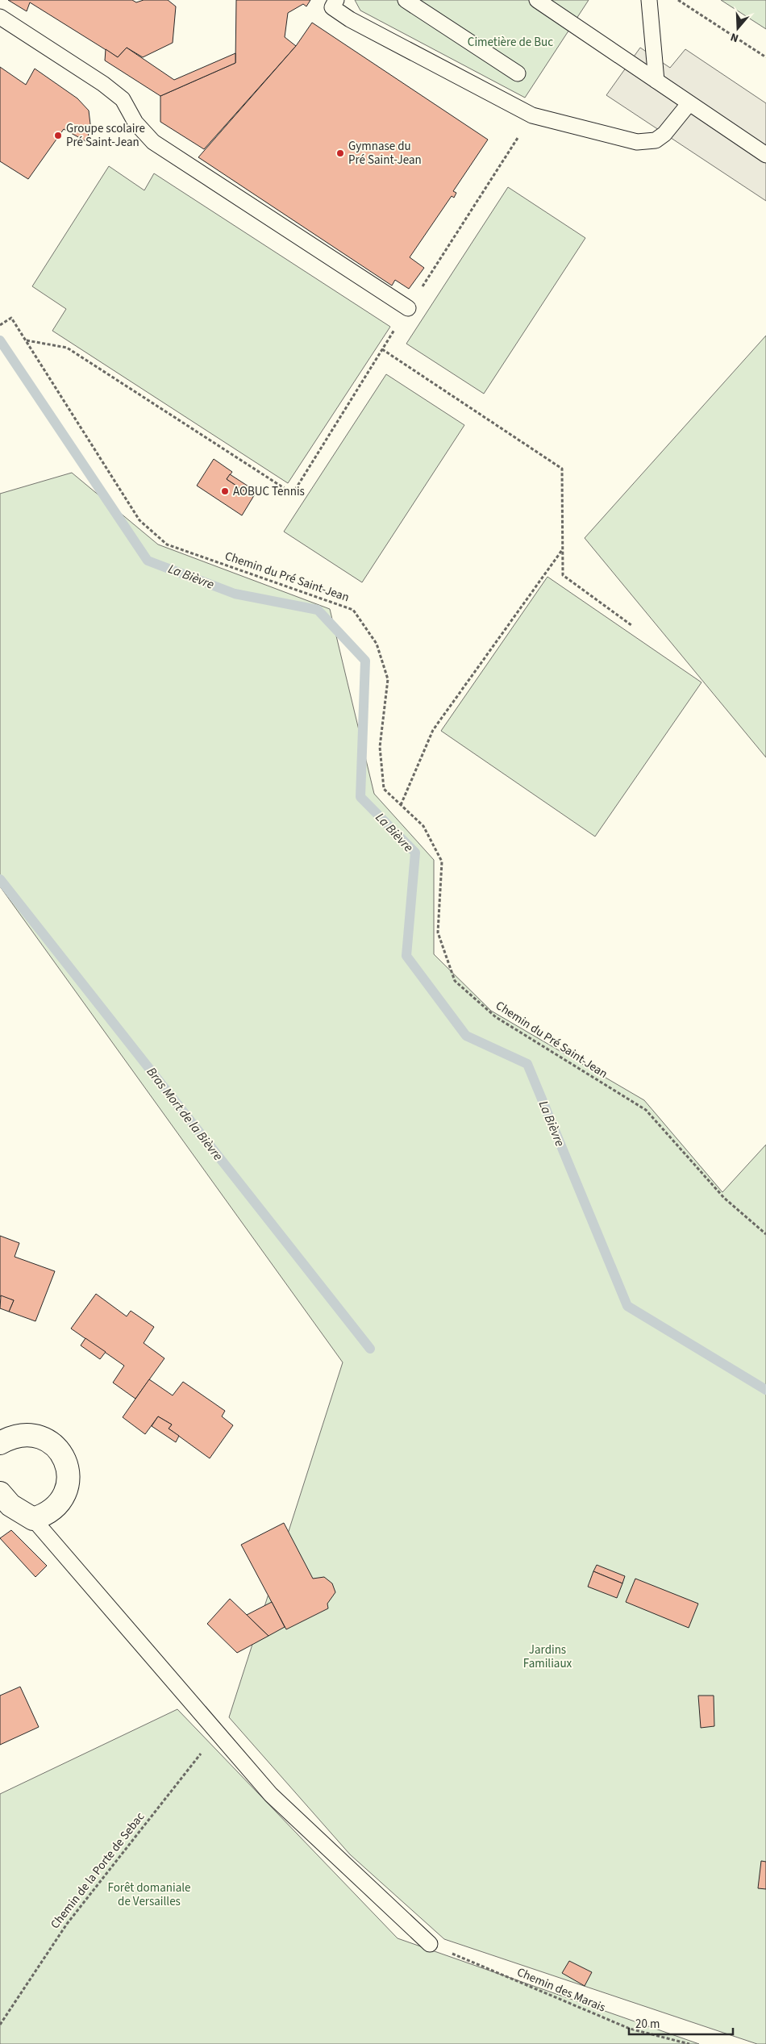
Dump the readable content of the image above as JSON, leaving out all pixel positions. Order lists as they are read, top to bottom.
{
  "streets": {
    "path": ["Chemin du Pré Saint-Jean", "Chemin de la Porte de Sebac", "Chemin des Marais"]
  },
  "water": ["La Bièvre", "Bras Mort de la Bièvre"],
  "parks": ["Cimetière de Buc", "Jardins Familiaux", "Forêt domaniale de Versailles"],
  "places": ["Groupe scolaire Pré Saint-Jean", "Gymnase du Pré Saint-Jean", "AOBUC Tennis"],
  "scale_bar": "20 m",
  "north": "bottom"
}
